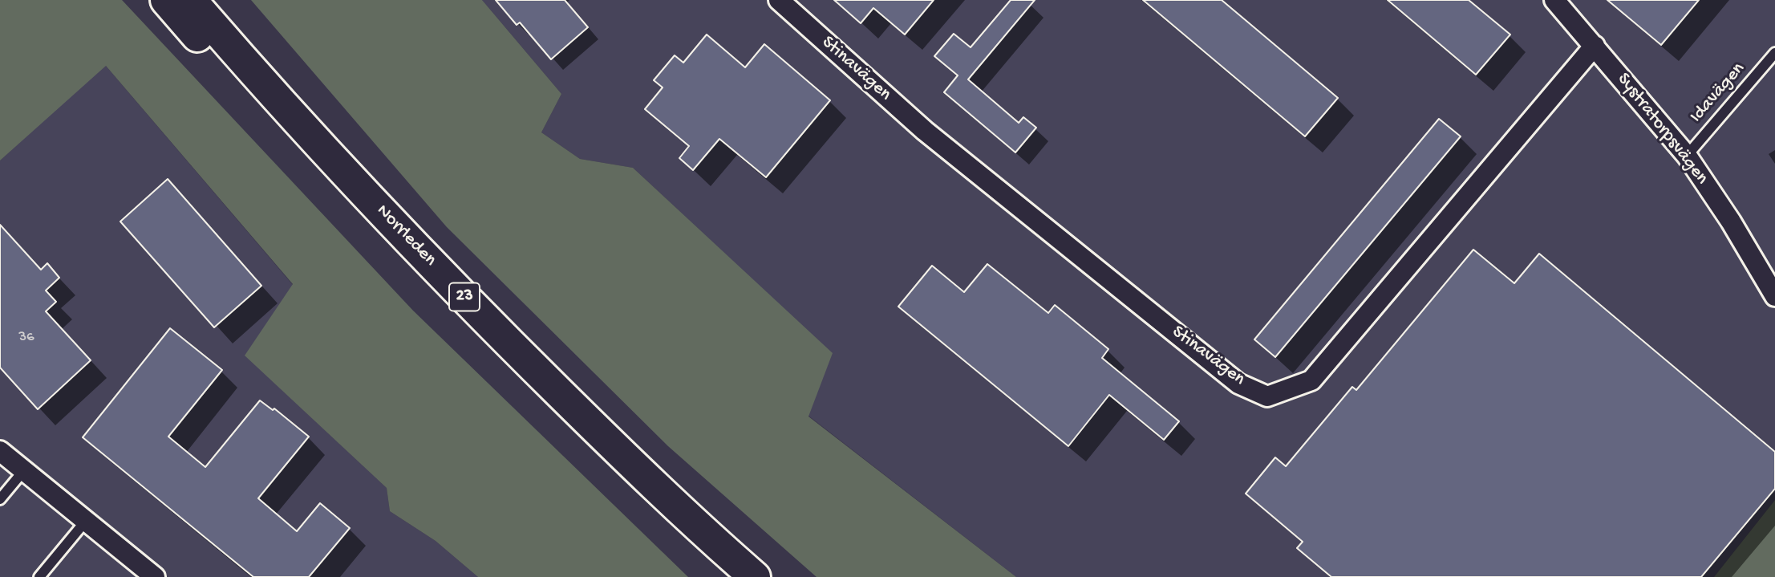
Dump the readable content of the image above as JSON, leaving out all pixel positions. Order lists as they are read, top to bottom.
{
  "streets": {
    "highway": ["Norrleden", "23"],
    "street": ["Stinavägen", "Systratorpsvägen"],
    "lane": ["Idavägen"]
  },
  "crossings": [
    ["Stinavägen", "Systratorpsvägen"],
    ["Idavägen", "Systratorpsvägen"]
  ],
  "house_numbers": ["36"]
}
